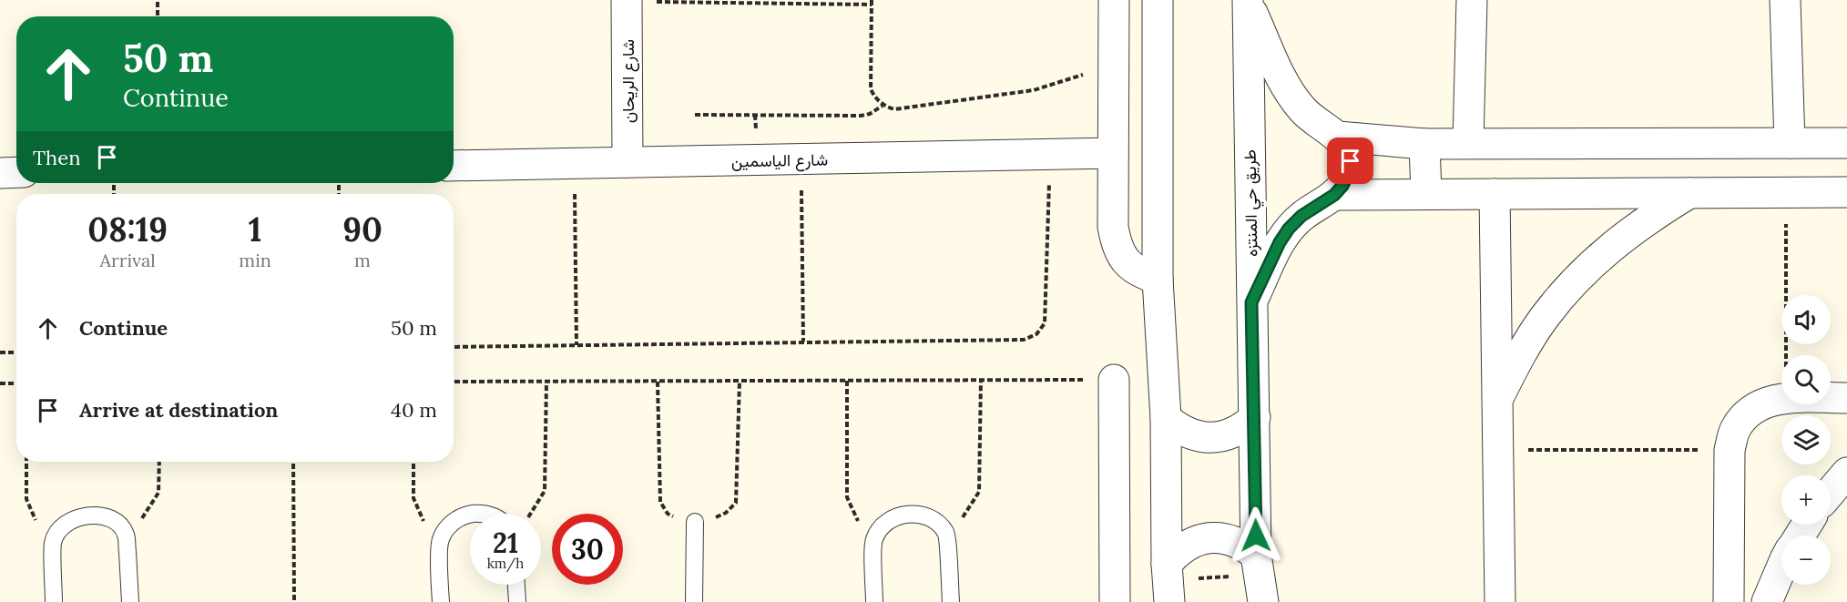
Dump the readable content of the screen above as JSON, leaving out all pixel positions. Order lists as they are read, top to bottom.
{
  "streets": {
    "street": ["شارع الريحان", "شارع الياسمين", "طريق حي المنتزه"]
  },
  "crossings": [
    ["شارع الريحان", "شارع الياسمين"]
  ],
  "page": {
    "turn": ["50 m", "Continue"],
    "then": "Then",
    "eta": [
      "08:19",
      "Arrival",
      "1",
      "min",
      "90",
      "m"
    ],
    "list": [
      {
        "name": "Continue",
        "value": "50 m"
      },
      {
        "name": "Arrive at destination",
        "value": "40 m"
      }
    ],
    "map_buttons": ["+", "−"],
    "speed": "21 km/h",
    "limit": "30"
  }
}
